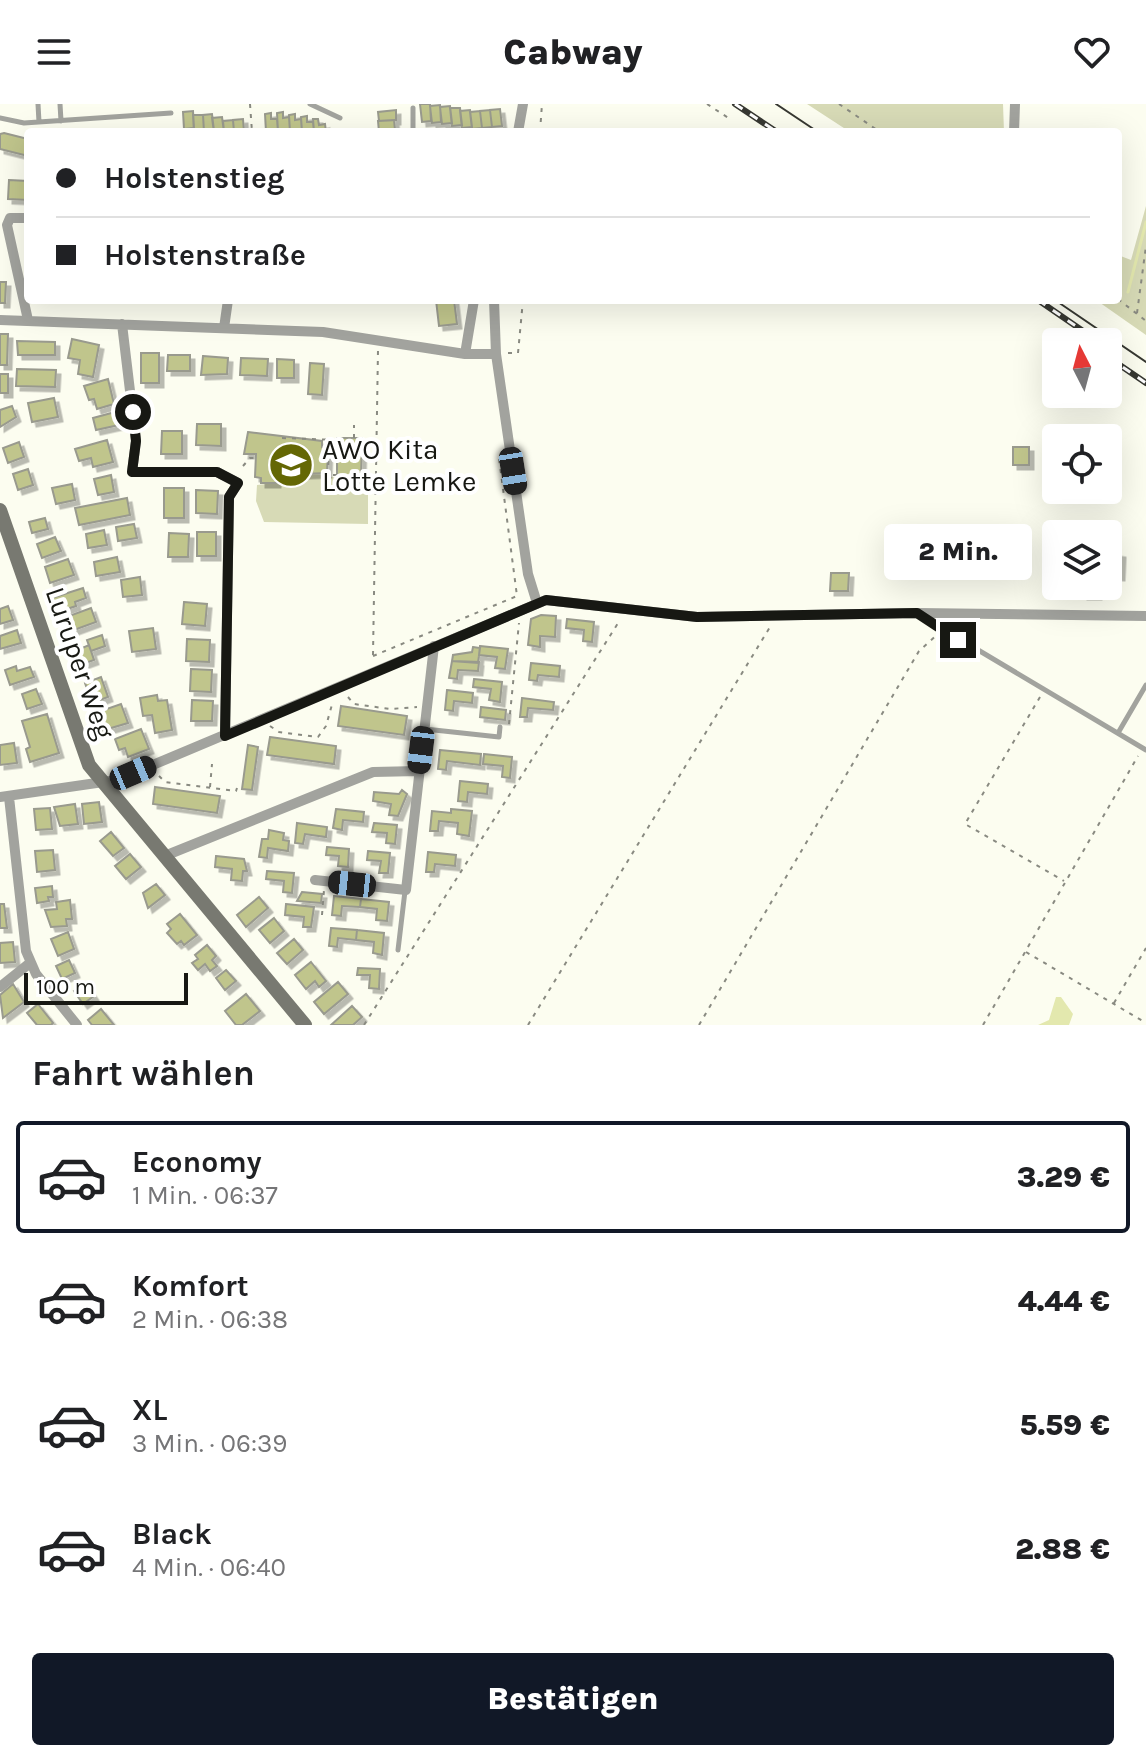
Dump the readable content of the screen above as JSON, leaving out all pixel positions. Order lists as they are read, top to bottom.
{
  "streets": {
    "street": ["Luruper Weg"]
  },
  "places": {
    "school or university": ["AWO Kita Lotte Lemke"]
  },
  "scale_bar": "100 m",
  "north": "top",
  "page": {
    "header": "Cabway",
    "banner": ["Holstenstieg", "Holstenstraße"],
    "bubble": "2 Min.",
    "scale": "100 m",
    "heading": "Fahrt wählen",
    "list": [
      {
        "name": "Economy",
        "note": "1 Min. · 06:37",
        "value": "3.29 €"
      },
      {
        "name": "Komfort",
        "note": "2 Min. · 06:38",
        "value": "4.44 €"
      },
      {
        "name": "XL",
        "note": "3 Min. · 06:39",
        "value": "5.59 €"
      },
      {
        "name": "Black",
        "note": "4 Min. · 06:40",
        "value": "2.88 €"
      }
    ],
    "buttons": "Bestätigen"
  }
}
